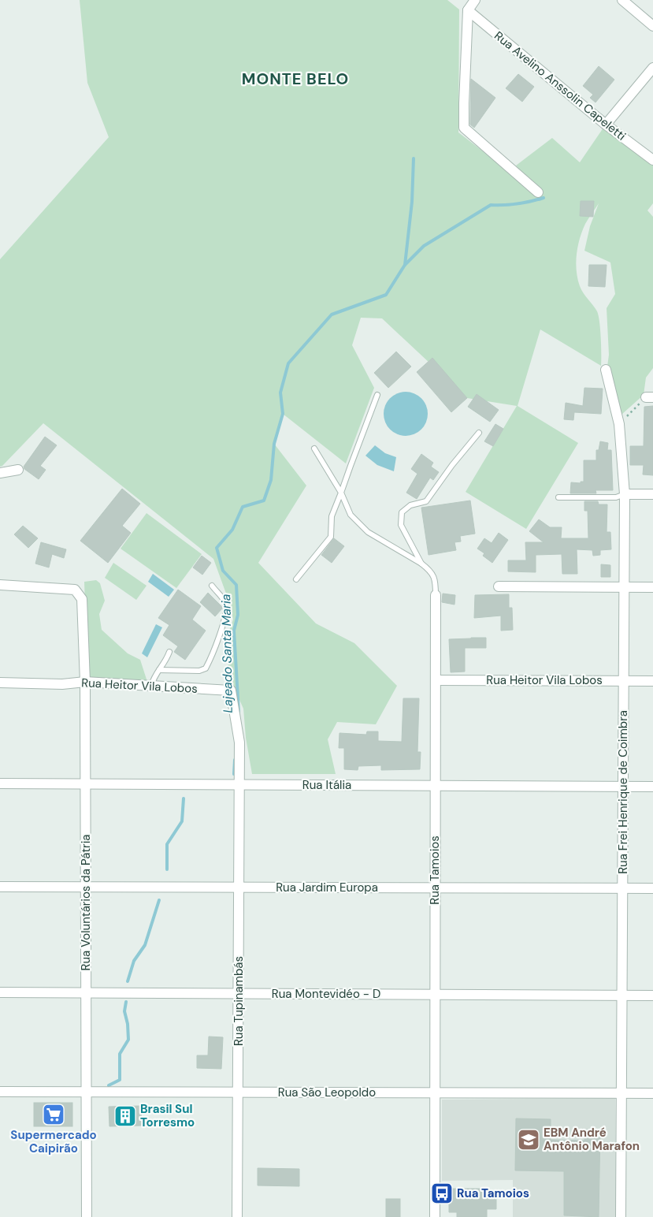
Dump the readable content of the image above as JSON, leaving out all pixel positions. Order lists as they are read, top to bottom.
{
  "streets": {
    "street": [
      "Rua Avelino Anssolin Capeletti",
      "Rua Heitor Vila Lobos",
      "Rua Itália",
      "Rua Frei Henrique de Coimbra",
      "Rua Tamoios",
      "Rua Jardim Europa",
      "Rua Voluntários da Pátria",
      "Rua Montevidéo - D",
      "Rua Tupinambás",
      "Rua São Leopoldo"
    ]
  },
  "crossings": [
    ["Rua Heitor Vila Lobos", "Rua Frei Henrique de Coimbra"],
    ["Rua Heitor Vila Lobos", "Rua Tamoios"],
    ["Rua Heitor Vila Lobos", "Rua Voluntários da Pátria"],
    ["Rua Heitor Vila Lobos", "Rua Tupinambás"],
    ["Rua Itália", "Rua Frei Henrique de Coimbra"],
    ["Rua Itália", "Rua Tamoios"],
    ["Rua Itália", "Rua Voluntários da Pátria"],
    ["Rua Itália", "Rua Tupinambás"],
    ["Rua Frei Henrique de Coimbra", "Rua Jardim Europa"],
    ["Rua Frei Henrique de Coimbra", "Rua Montevidéo - D"],
    ["Rua Frei Henrique de Coimbra", "Rua São Leopoldo"],
    ["Rua Tamoios", "Rua Jardim Europa"],
    ["Rua Tamoios", "Rua Montevidéo - D"],
    ["Rua Tamoios", "Rua São Leopoldo"],
    ["Rua Jardim Europa", "Rua Voluntários da Pátria"],
    ["Rua Jardim Europa", "Rua Tupinambás"],
    ["Rua Voluntários da Pátria", "Rua Montevidéo - D"],
    ["Rua Voluntários da Pátria", "Rua São Leopoldo"],
    ["Rua Montevidéo - D", "Rua Tupinambás"],
    ["Rua Tupinambás", "Rua São Leopoldo"]
  ],
  "districts": ["MONTE BELO"],
  "water": ["Lajeado Santa Maria"],
  "places": {
    "supermarket": ["Supermercado Caipirão"],
    "building": ["Brasil Sul Torresmo"],
    "school or university": ["EBM André Antônio Marafon"],
    "bus stop": ["Rua Tamoios"]
  }
}
